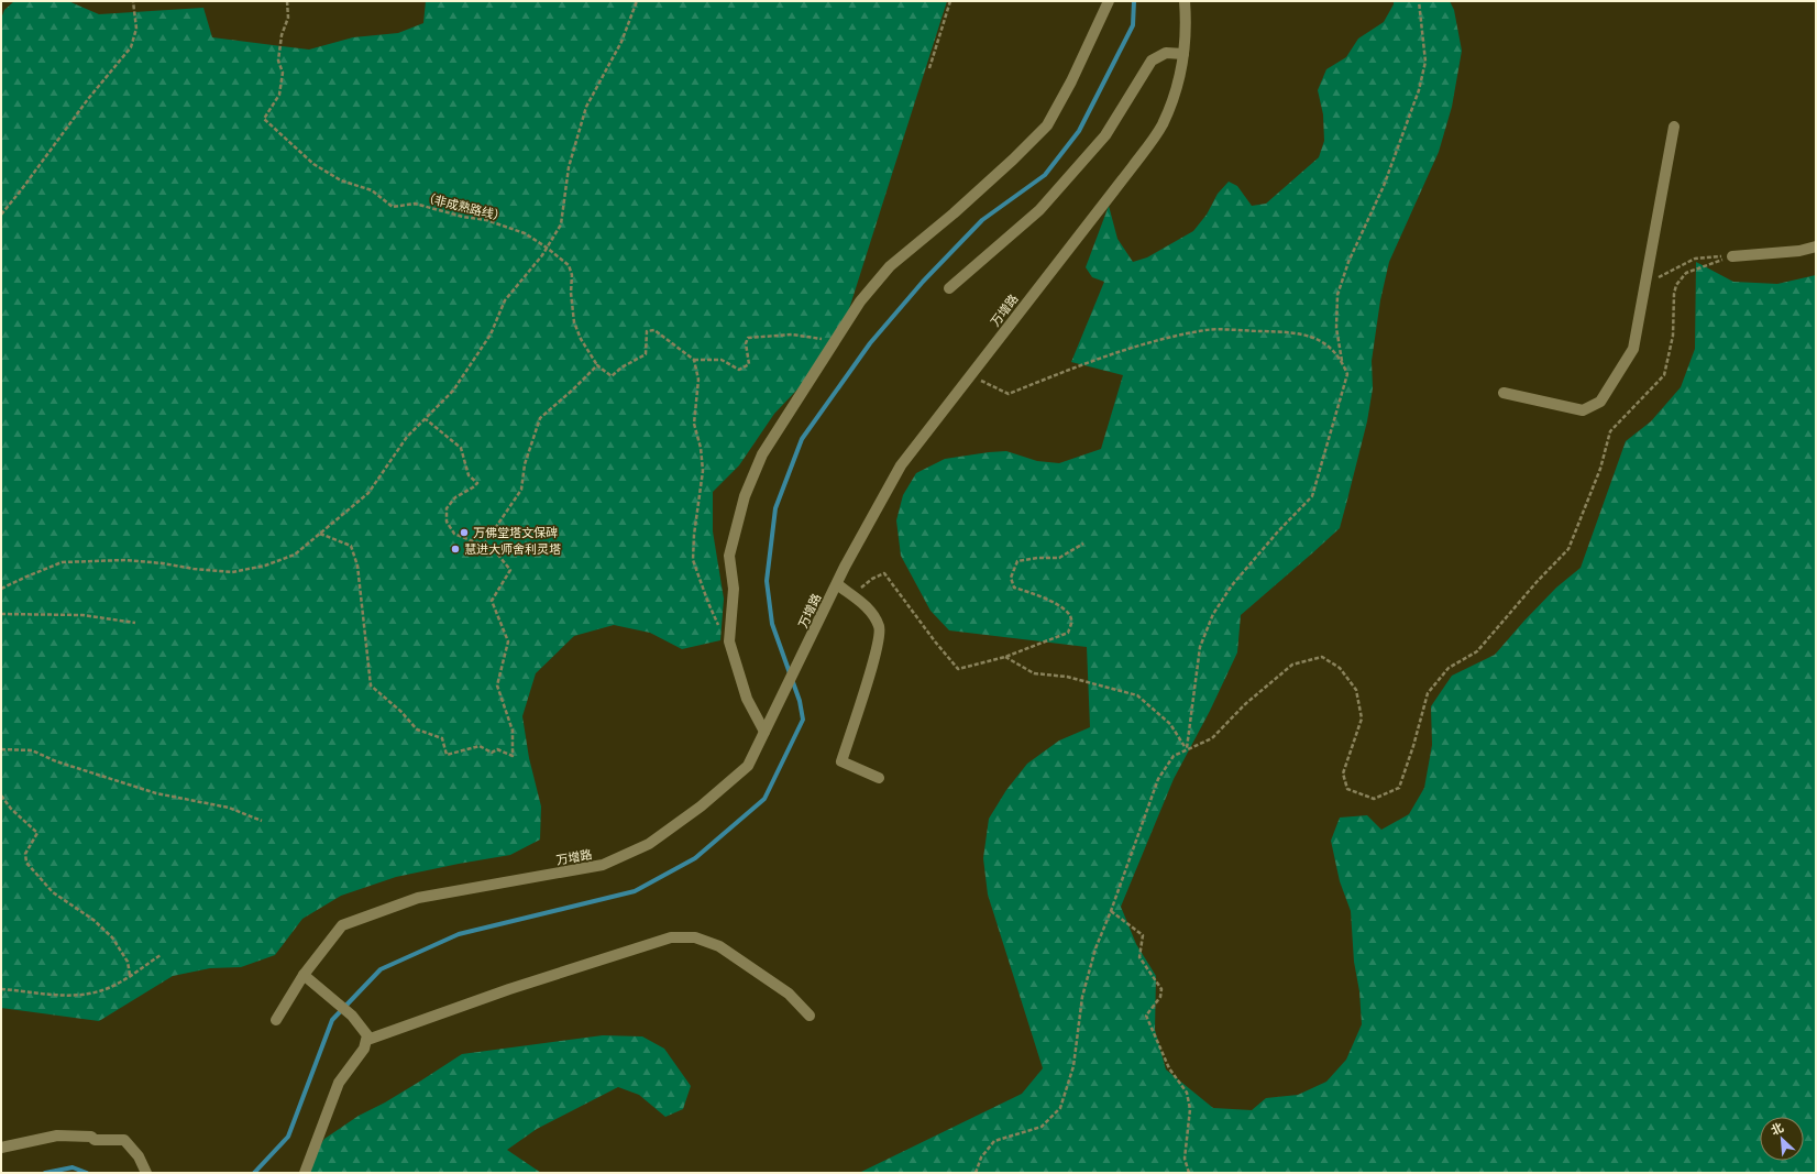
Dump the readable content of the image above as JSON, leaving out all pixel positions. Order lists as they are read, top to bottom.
{
  "streets": {
    "street": ["万增路"],
    "path": ["（非成熟路线）"]
  },
  "places": ["万佛堂塔文保碑", "慧进大师舍利灵塔"],
  "north": "top left"
}
